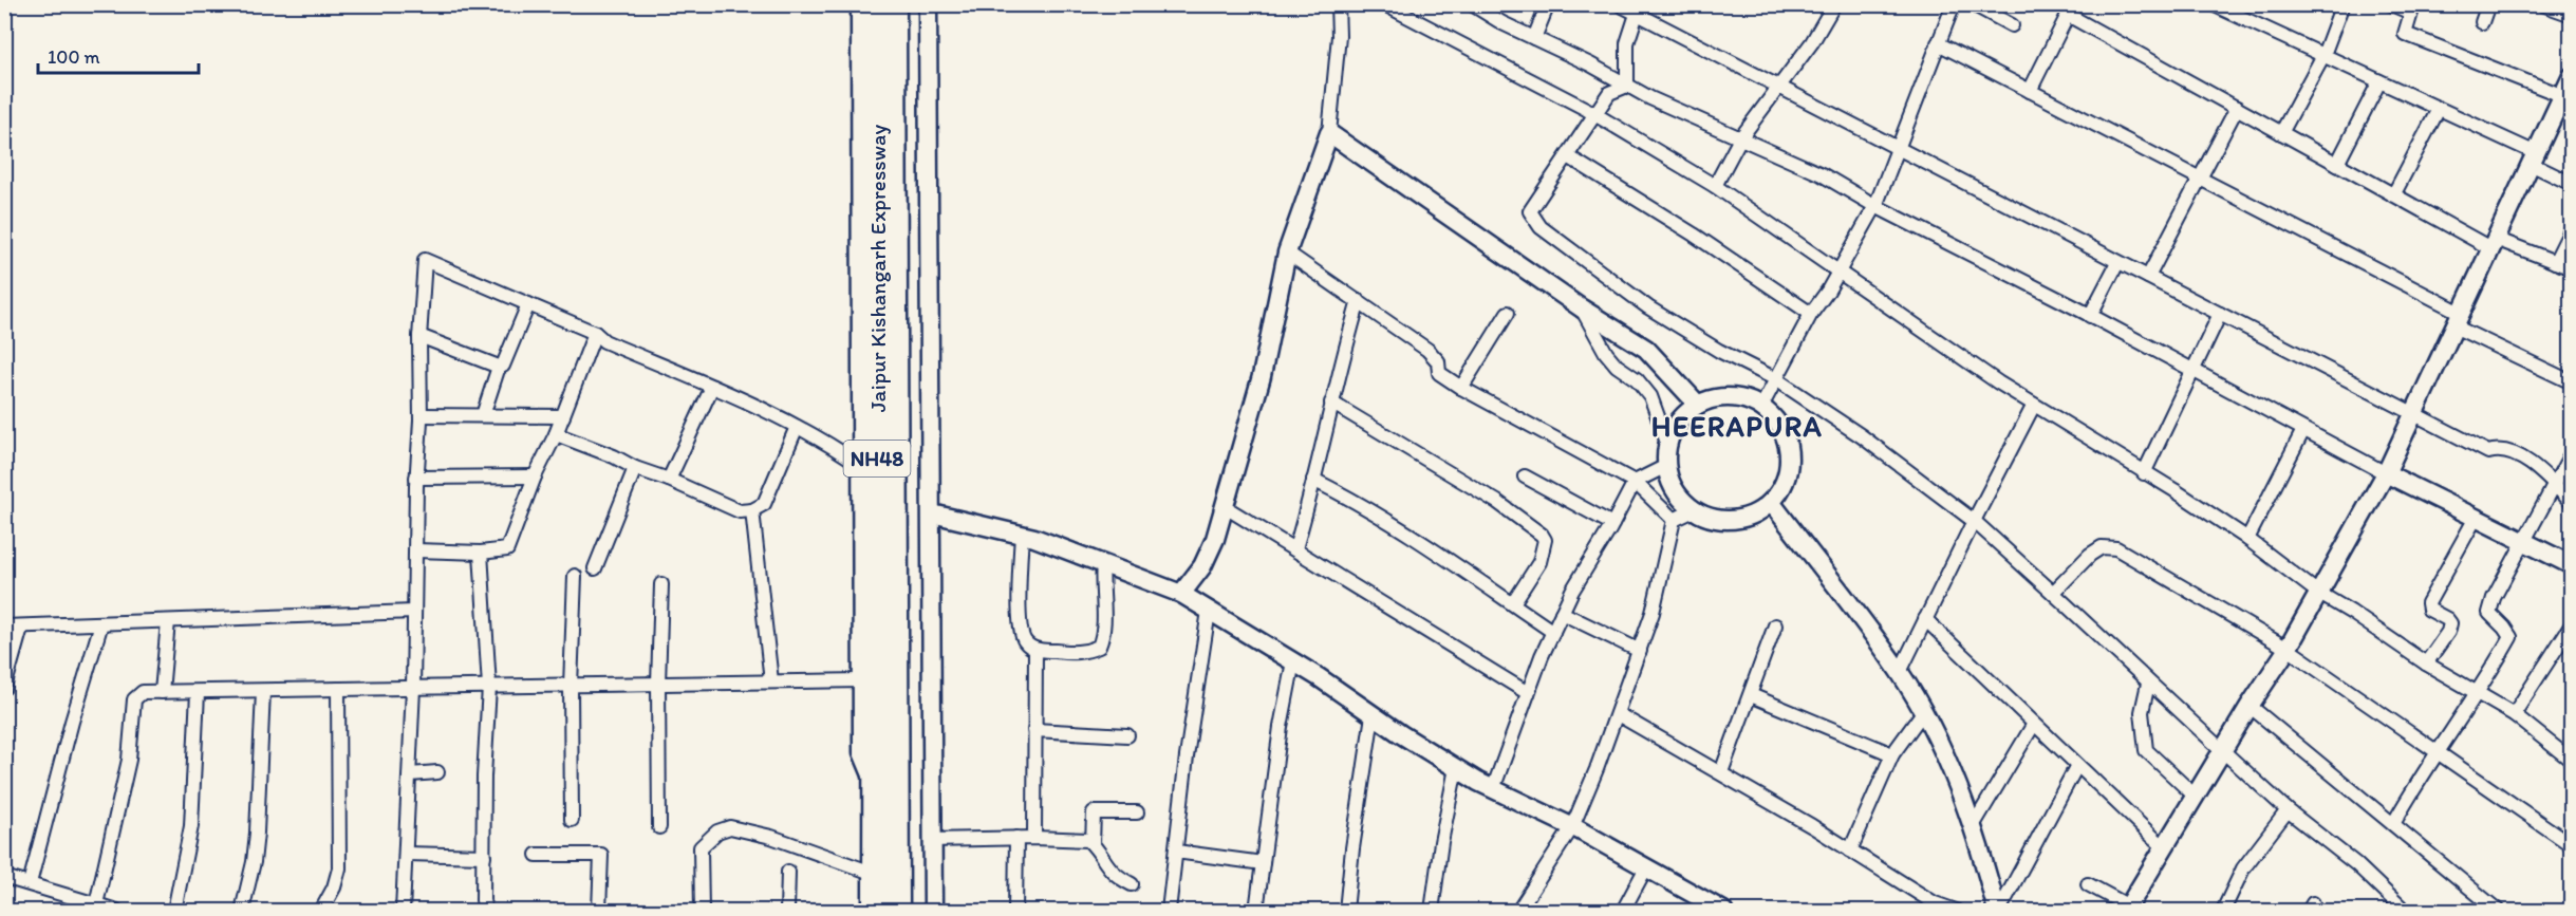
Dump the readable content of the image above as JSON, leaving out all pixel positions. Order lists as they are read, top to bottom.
{
  "streets": {
    "highway": ["Jaipur Kishangarh Expressway", "NH48"]
  },
  "districts": ["HEERAPURA"],
  "scale_bar": "100 m"
}
